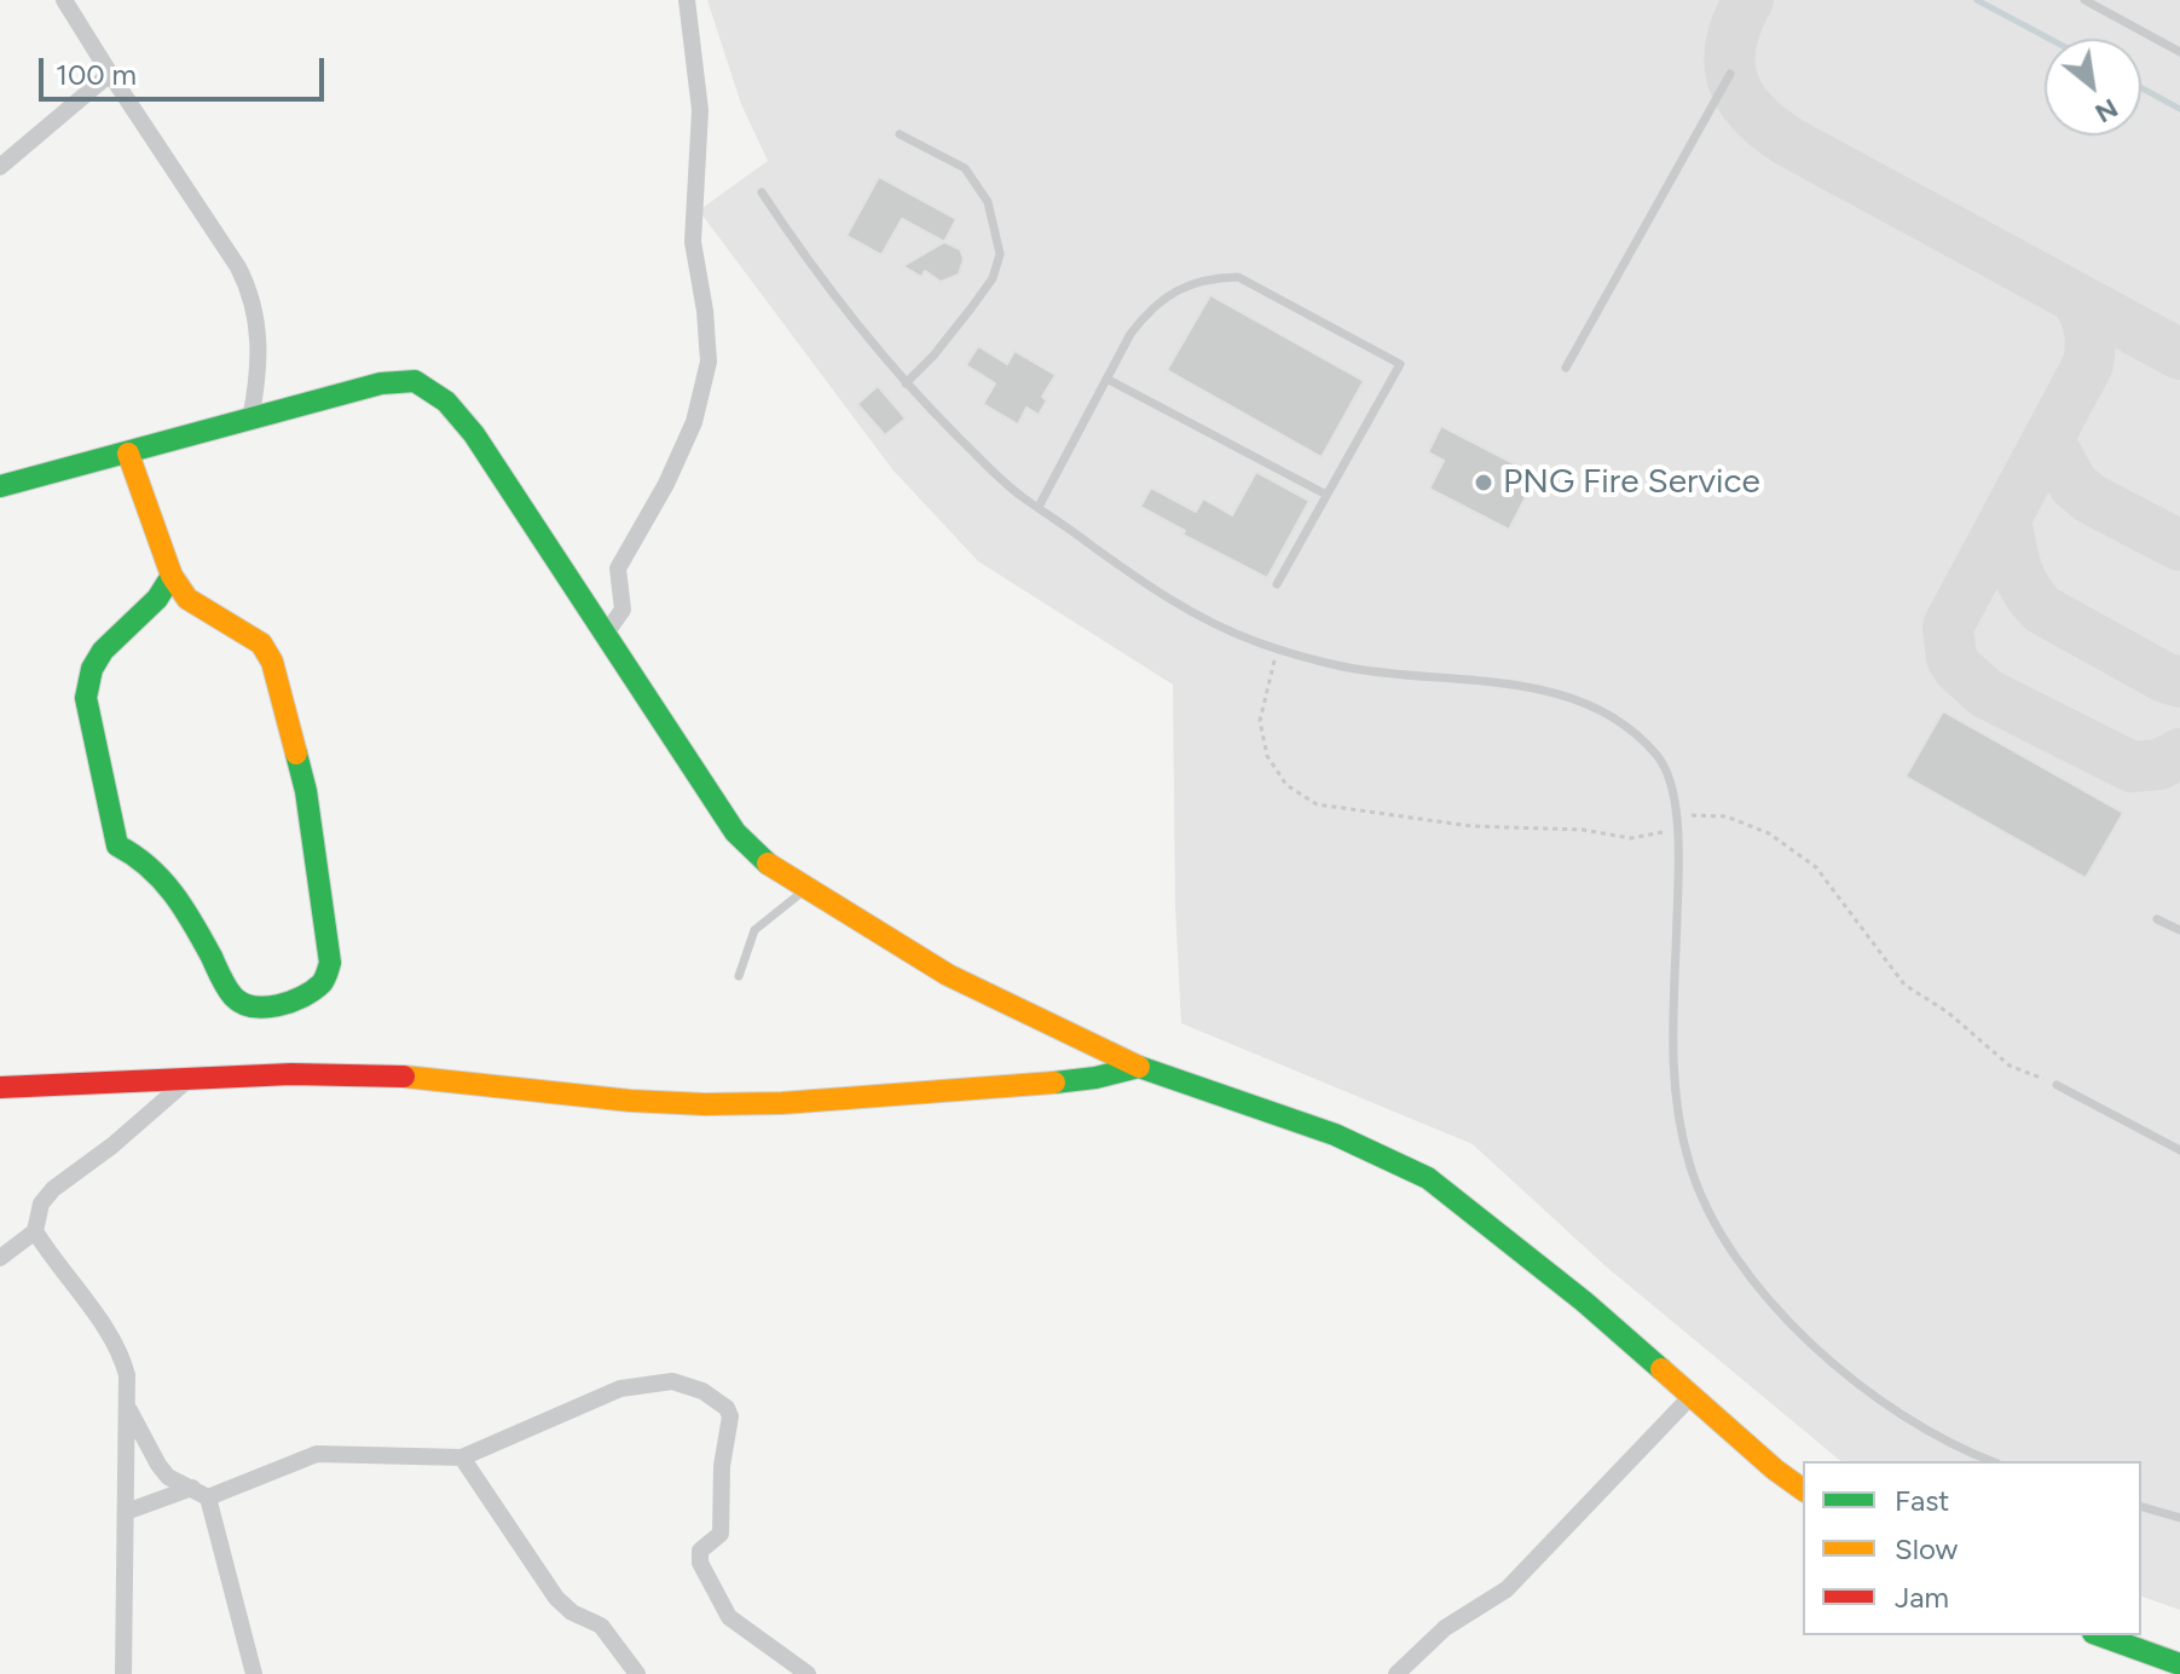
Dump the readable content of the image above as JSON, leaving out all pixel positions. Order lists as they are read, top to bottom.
{
  "places": ["PNG Fire Service"],
  "legend": ["Fast", "Slow", "Jam"],
  "scale_bar": "100 m",
  "north": "bottom right"
}
